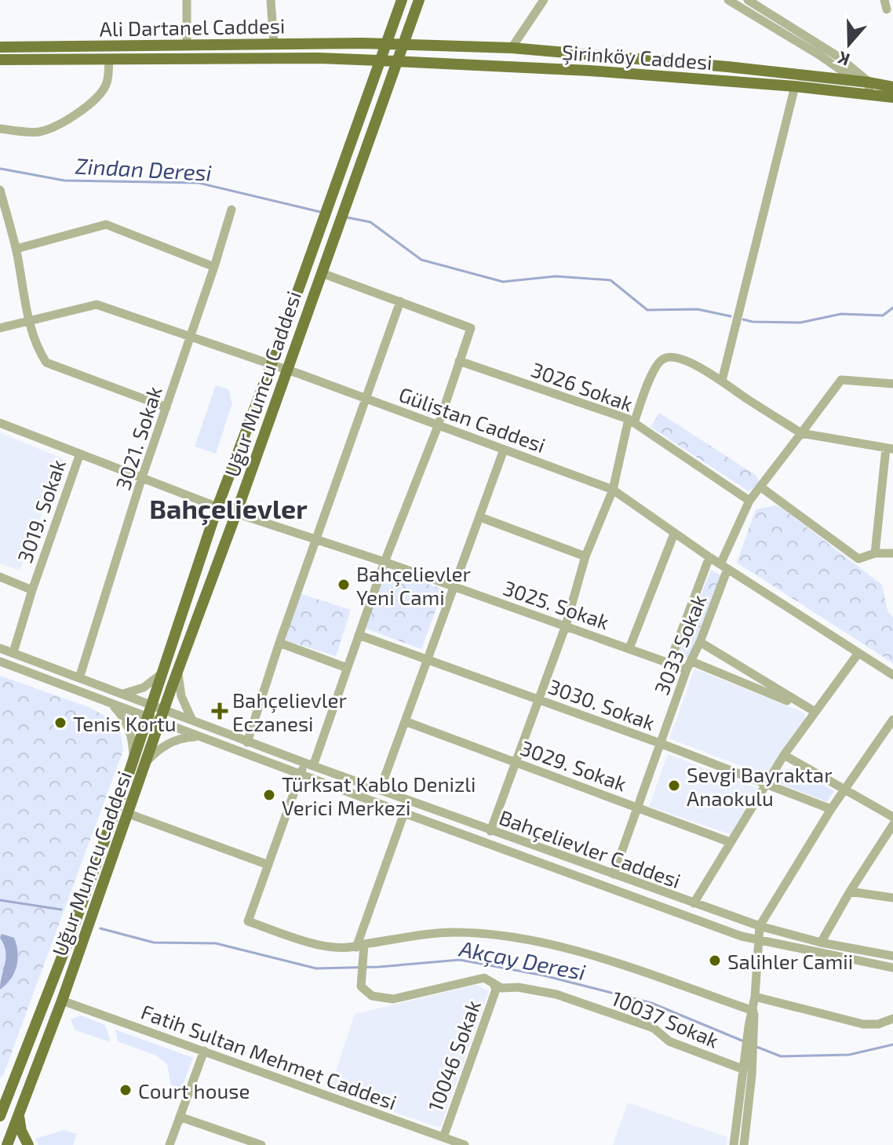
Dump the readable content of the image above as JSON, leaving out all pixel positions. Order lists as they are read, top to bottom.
{
  "streets": {
    "main road": ["Ali Dartanel Caddesi", "Şirinköy Caddesi", "Uğur Mumcu Caddesi"],
    "street": [
      "3026 Sokak",
      "Gülistan Caddesi",
      "3021. Sokak",
      "3019. Sokak",
      "3025. Sokak",
      "3033 Sokak",
      "3030. Sokak",
      "3029. Sokak",
      "Bahçelievler Caddesi",
      "10037 Sokak",
      "10046 Sokak",
      "Fatih Sultan Mehmet Caddesi"
    ]
  },
  "crossings": [
    ["Ali Dartanel Caddesi", "Şirinköy Caddesi"],
    ["Ali Dartanel Caddesi", "Uğur Mumcu Caddesi"],
    ["Şirinköy Caddesi", "Uğur Mumcu Caddesi"],
    ["Uğur Mumcu Caddesi", "Gülistan Caddesi"],
    ["Uğur Mumcu Caddesi", "3025. Sokak"],
    ["Uğur Mumcu Caddesi", "Bahçelievler Caddesi"],
    ["Uğur Mumcu Caddesi", "Fatih Sultan Mehmet Caddesi"],
    ["3026 Sokak", "3033 Sokak"],
    ["Gülistan Caddesi", "3021. Sokak"],
    ["Gülistan Caddesi", "3033 Sokak"],
    ["3021. Sokak", "Bahçelievler Caddesi"],
    ["3019. Sokak", "Bahçelievler Caddesi"],
    ["3025. Sokak", "3033 Sokak"],
    ["3033 Sokak", "3030. Sokak"],
    ["3033 Sokak", "3029. Sokak"],
    ["3033 Sokak", "Bahçelievler Caddesi"],
    ["10037 Sokak", "10046 Sokak"],
    ["10046 Sokak", "Fatih Sultan Mehmet Caddesi"]
  ],
  "districts": ["Bahçelievler"],
  "water": ["Zindan Deresi", "Akçay Deresi"],
  "places": {
    "other": [
      "Bahçelievler Yeni Cami",
      "Tenis Kortu",
      "Sevgi Bayraktar Anaokulu",
      "Türksat Kablo Denizli Verici Merkezi",
      "Salihler Camii",
      "Court house"
    ],
    "health": ["Bahçelievler Eczanesi"]
  },
  "north": "bottom"
}
